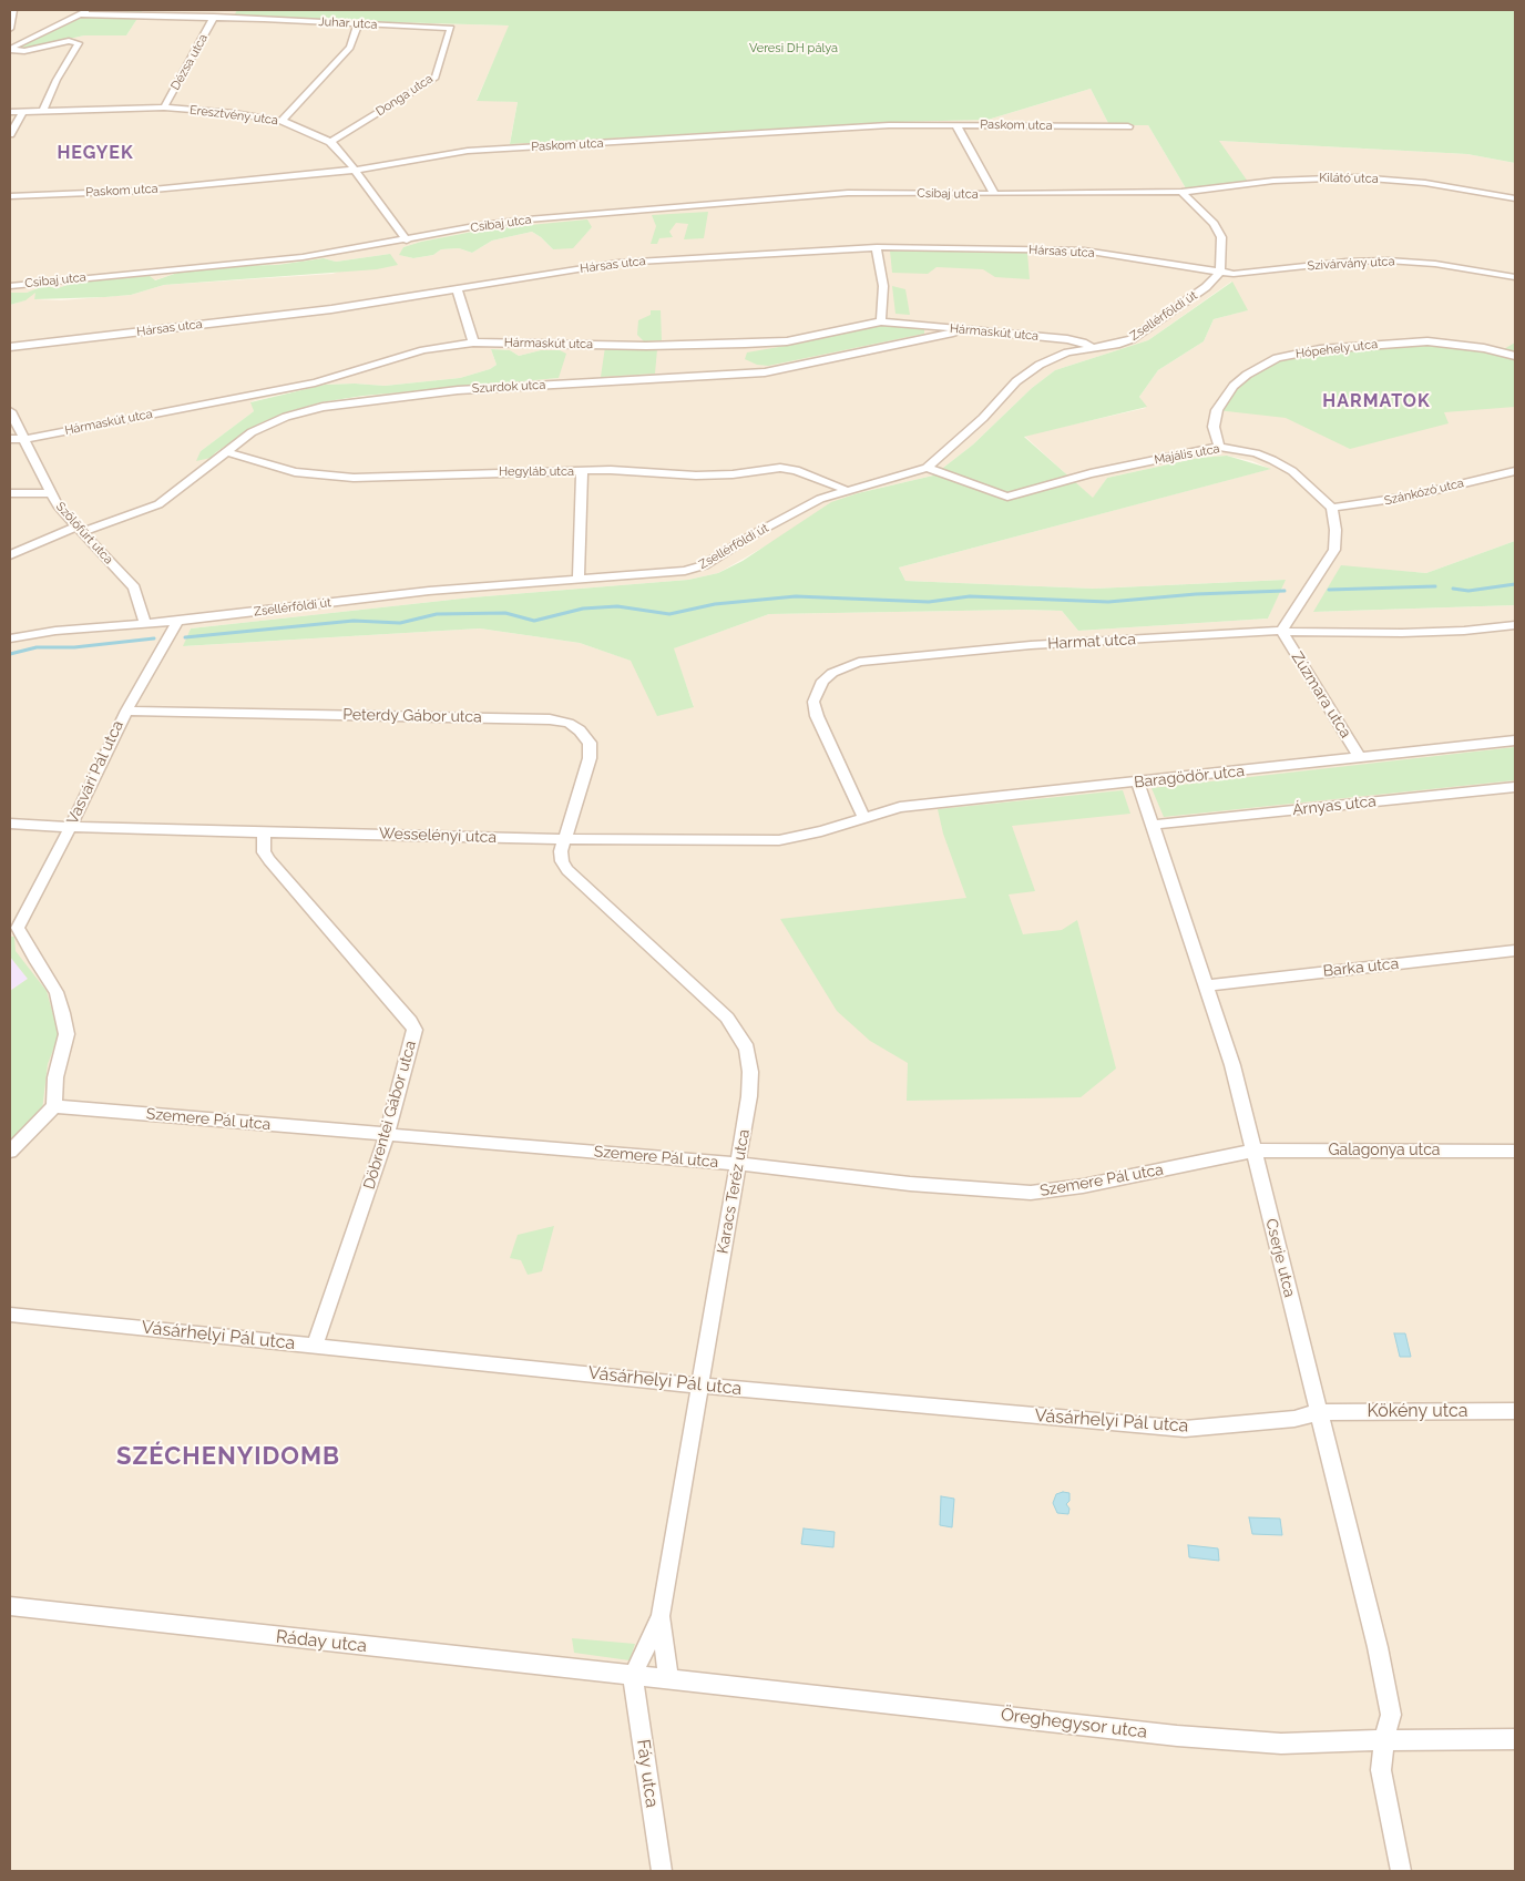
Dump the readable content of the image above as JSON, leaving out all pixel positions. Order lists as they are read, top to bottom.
{
  "streets": {
    "street": [
      "Juhar utca",
      "Dézsa utca",
      "Donga utca",
      "Eresztvény utca",
      "Paskom utca",
      "Kilátó utca",
      "Csibaj utca",
      "Hársas utca",
      "Szivárvány utca",
      "Zsellérföldi út",
      "Hármaskút utca",
      "Hópehely utca",
      "Szurdok utca",
      "Majális utca",
      "Hegyláb utca",
      "Szánkózó utca",
      "Szőlőfürt utca",
      "Harmat utca",
      "Zúzmara utca",
      "Peterdy Gábor utca",
      "Vasvári Pál utca",
      "Baragödör utca",
      "Árnyas utca",
      "Wesselényi utca",
      "Barka utca",
      "Döbrentei Gábor utca",
      "Szemere Pál utca",
      "Galagonya utca",
      "Karacs Teréz utca",
      "Cserje utca",
      "Vásárhelyi Pál utca",
      "Kökény utca",
      "Ráday utca",
      "Öreghegysor utca",
      "Fáy utca"
    ]
  },
  "crossings": [
    ["Juhar utca", "Dézsa utca"],
    ["Juhar utca", "Donga utca"],
    ["Dézsa utca", "Eresztvény utca"],
    ["Donga utca", "Eresztvény utca"],
    ["Eresztvény utca", "Paskom utca"],
    ["Eresztvény utca", "Csibaj utca"],
    ["Paskom utca", "Csibaj utca"],
    ["Kilátó utca", "Csibaj utca"],
    ["Hársas utca", "Szivárvány utca"],
    ["Hársas utca", "Zsellérföldi út"],
    ["Szivárvány utca", "Zsellérföldi út"],
    ["Zsellérföldi út", "Hármaskút utca"],
    ["Zsellérföldi út", "Majális utca"],
    ["Zsellérföldi út", "Hegyláb utca"],
    ["Zsellérföldi út", "Szőlőfürt utca"],
    ["Zsellérföldi út", "Vasvári Pál utca"],
    ["Hármaskút utca", "Szurdok utca"],
    ["Hármaskút utca", "Szőlőfürt utca"],
    ["Hópehely utca", "Majális utca"],
    ["Szurdok utca", "Hegyláb utca"],
    ["Szurdok utca", "Szőlőfürt utca"],
    ["Majális utca", "Szánkózó utca"],
    ["Harmat utca", "Zúzmara utca"],
    ["Harmat utca", "Baragödör utca"],
    ["Harmat utca", "Wesselényi utca"],
    ["Zúzmara utca", "Baragödör utca"],
    ["Peterdy Gábor utca", "Vasvári Pál utca"],
    ["Peterdy Gábor utca", "Wesselényi utca"],
    ["Peterdy Gábor utca", "Karacs Teréz utca"],
    ["Vasvári Pál utca", "Wesselényi utca"],
    ["Baragödör utca", "Wesselényi utca"],
    ["Baragödör utca", "Cserje utca"],
    ["Árnyas utca", "Cserje utca"],
    ["Wesselényi utca", "Döbrentei Gábor utca"],
    ["Wesselényi utca", "Karacs Teréz utca"],
    ["Barka utca", "Cserje utca"],
    ["Döbrentei Gábor utca", "Szemere Pál utca"],
    ["Döbrentei Gábor utca", "Vásárhelyi Pál utca"],
    ["Szemere Pál utca", "Galagonya utca"],
    ["Szemere Pál utca", "Karacs Teréz utca"],
    ["Szemere Pál utca", "Cserje utca"],
    ["Galagonya utca", "Cserje utca"],
    ["Karacs Teréz utca", "Vásárhelyi Pál utca"],
    ["Karacs Teréz utca", "Ráday utca"],
    ["Karacs Teréz utca", "Öreghegysor utca"],
    ["Karacs Teréz utca", "Fáy utca"],
    ["Cserje utca", "Vásárhelyi Pál utca"],
    ["Cserje utca", "Kökény utca"],
    ["Cserje utca", "Öreghegysor utca"],
    ["Vásárhelyi Pál utca", "Kökény utca"],
    ["Ráday utca", "Öreghegysor utca"],
    ["Ráday utca", "Fáy utca"],
    ["Öreghegysor utca", "Fáy utca"]
  ],
  "districts": ["HEGYEK", "HARMATOK", "SZÉCHENYIDOMB"],
  "parks": ["Veresi DH pálya"]
}
